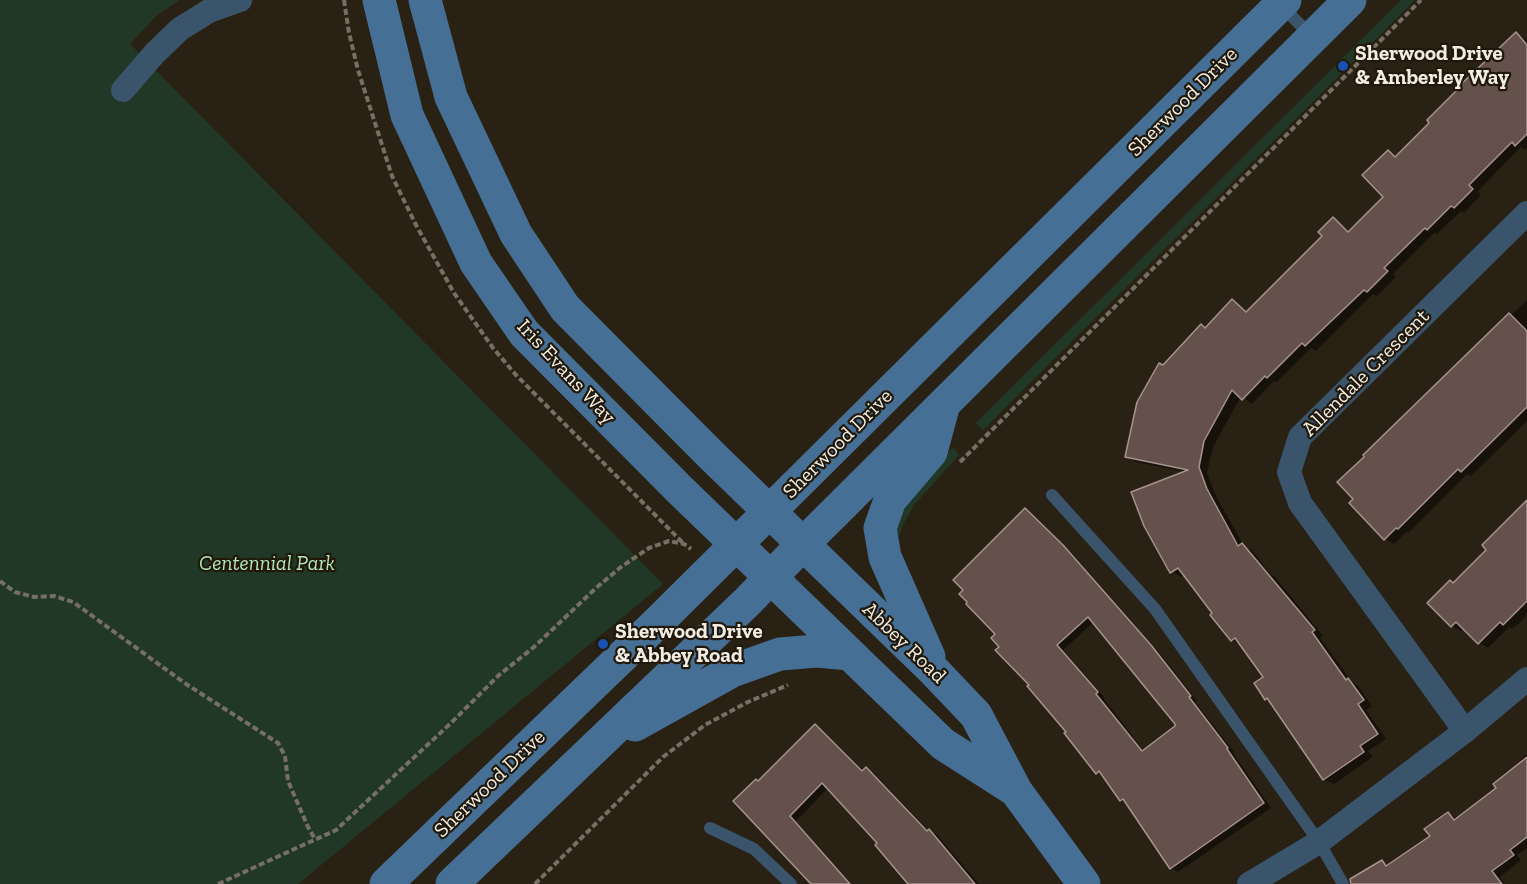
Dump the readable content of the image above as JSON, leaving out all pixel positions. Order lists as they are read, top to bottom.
{
  "streets": {
    "main road": ["Sherwood Drive", "Iris Evans Way", "Abbey Road"],
    "street": ["Allendale Crescent"]
  },
  "crossings": [
    ["Sherwood Drive", "Iris Evans Way"],
    ["Sherwood Drive", "Abbey Road"],
    ["Iris Evans Way", "Abbey Road"]
  ],
  "parks": ["Centennial Park"],
  "places": ["Sherwood Drive & Amberley Way", "Sherwood Drive & Abbey Road"]
}
